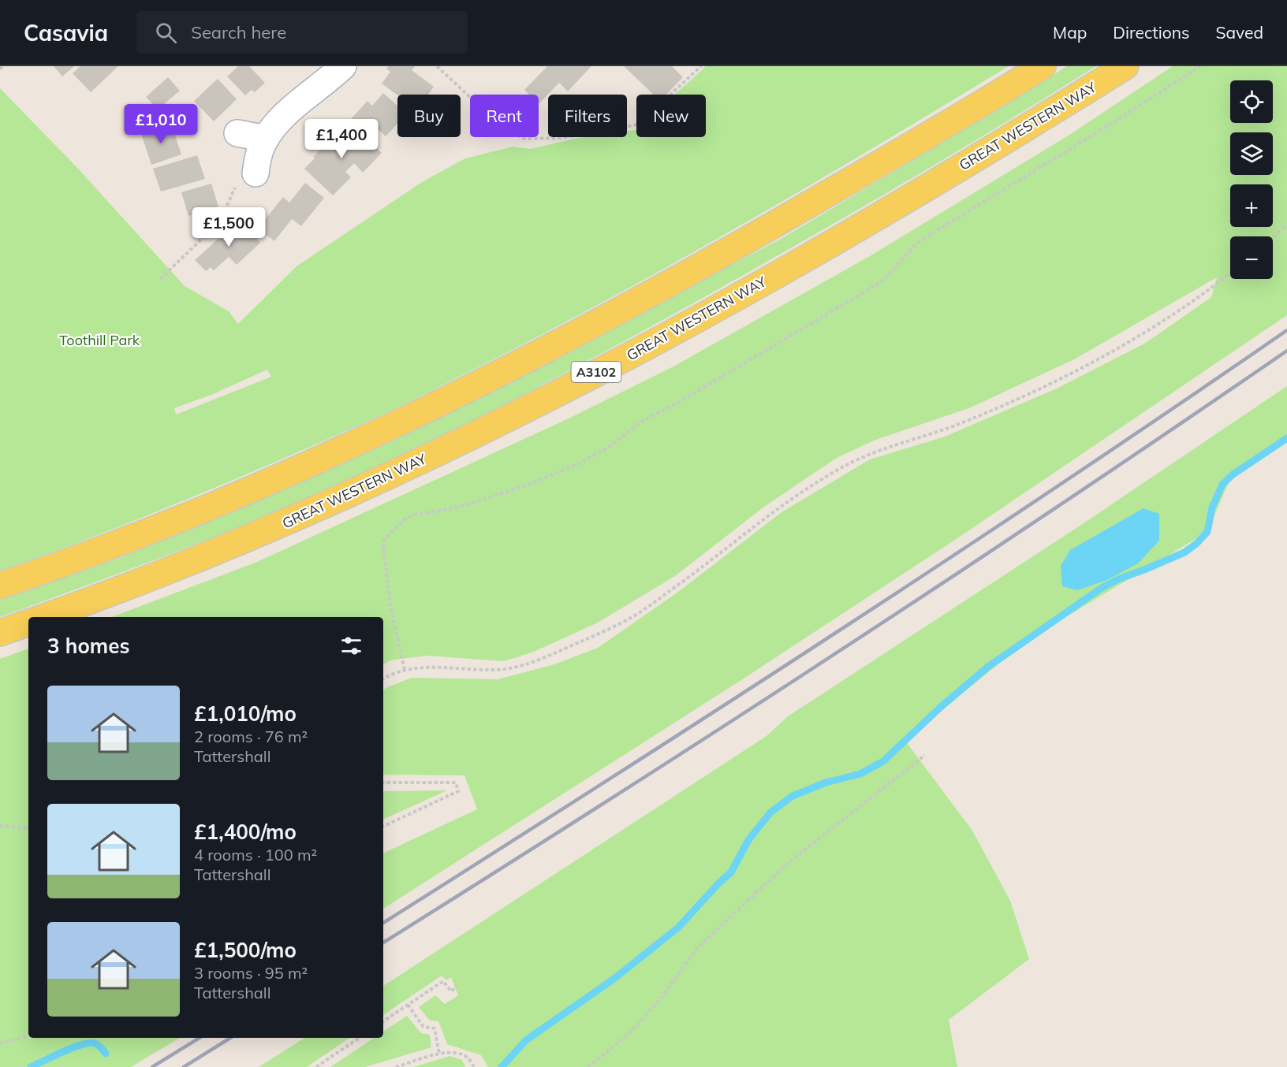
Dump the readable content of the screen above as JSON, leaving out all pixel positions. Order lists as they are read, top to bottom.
{
  "streets": {
    "main road": ["GREAT WESTERN WAY", "A3102"]
  },
  "parks": ["Toothill Park"],
  "page": {
    "header": "Casavia",
    "search": "Search here",
    "nav": ["Map", "Directions", "Saved"],
    "map_buttons": ["+", "−"],
    "chip": [
      "Buy",
      "Rent",
      "Filters",
      "New"
    ],
    "price": ["£1,010", "£1,400", "£1,500"],
    "heading": "3 homes",
    "list": [
      {
        "name": "£1,010/mo",
        "note": "2 rooms · 76 m² · Tattershall"
      },
      {
        "name": "£1,400/mo",
        "note": "4 rooms · 100 m² · Tattershall"
      },
      {
        "name": "£1,500/mo",
        "note": "3 rooms · 95 m² · Tattershall"
      }
    ]
  }
}
